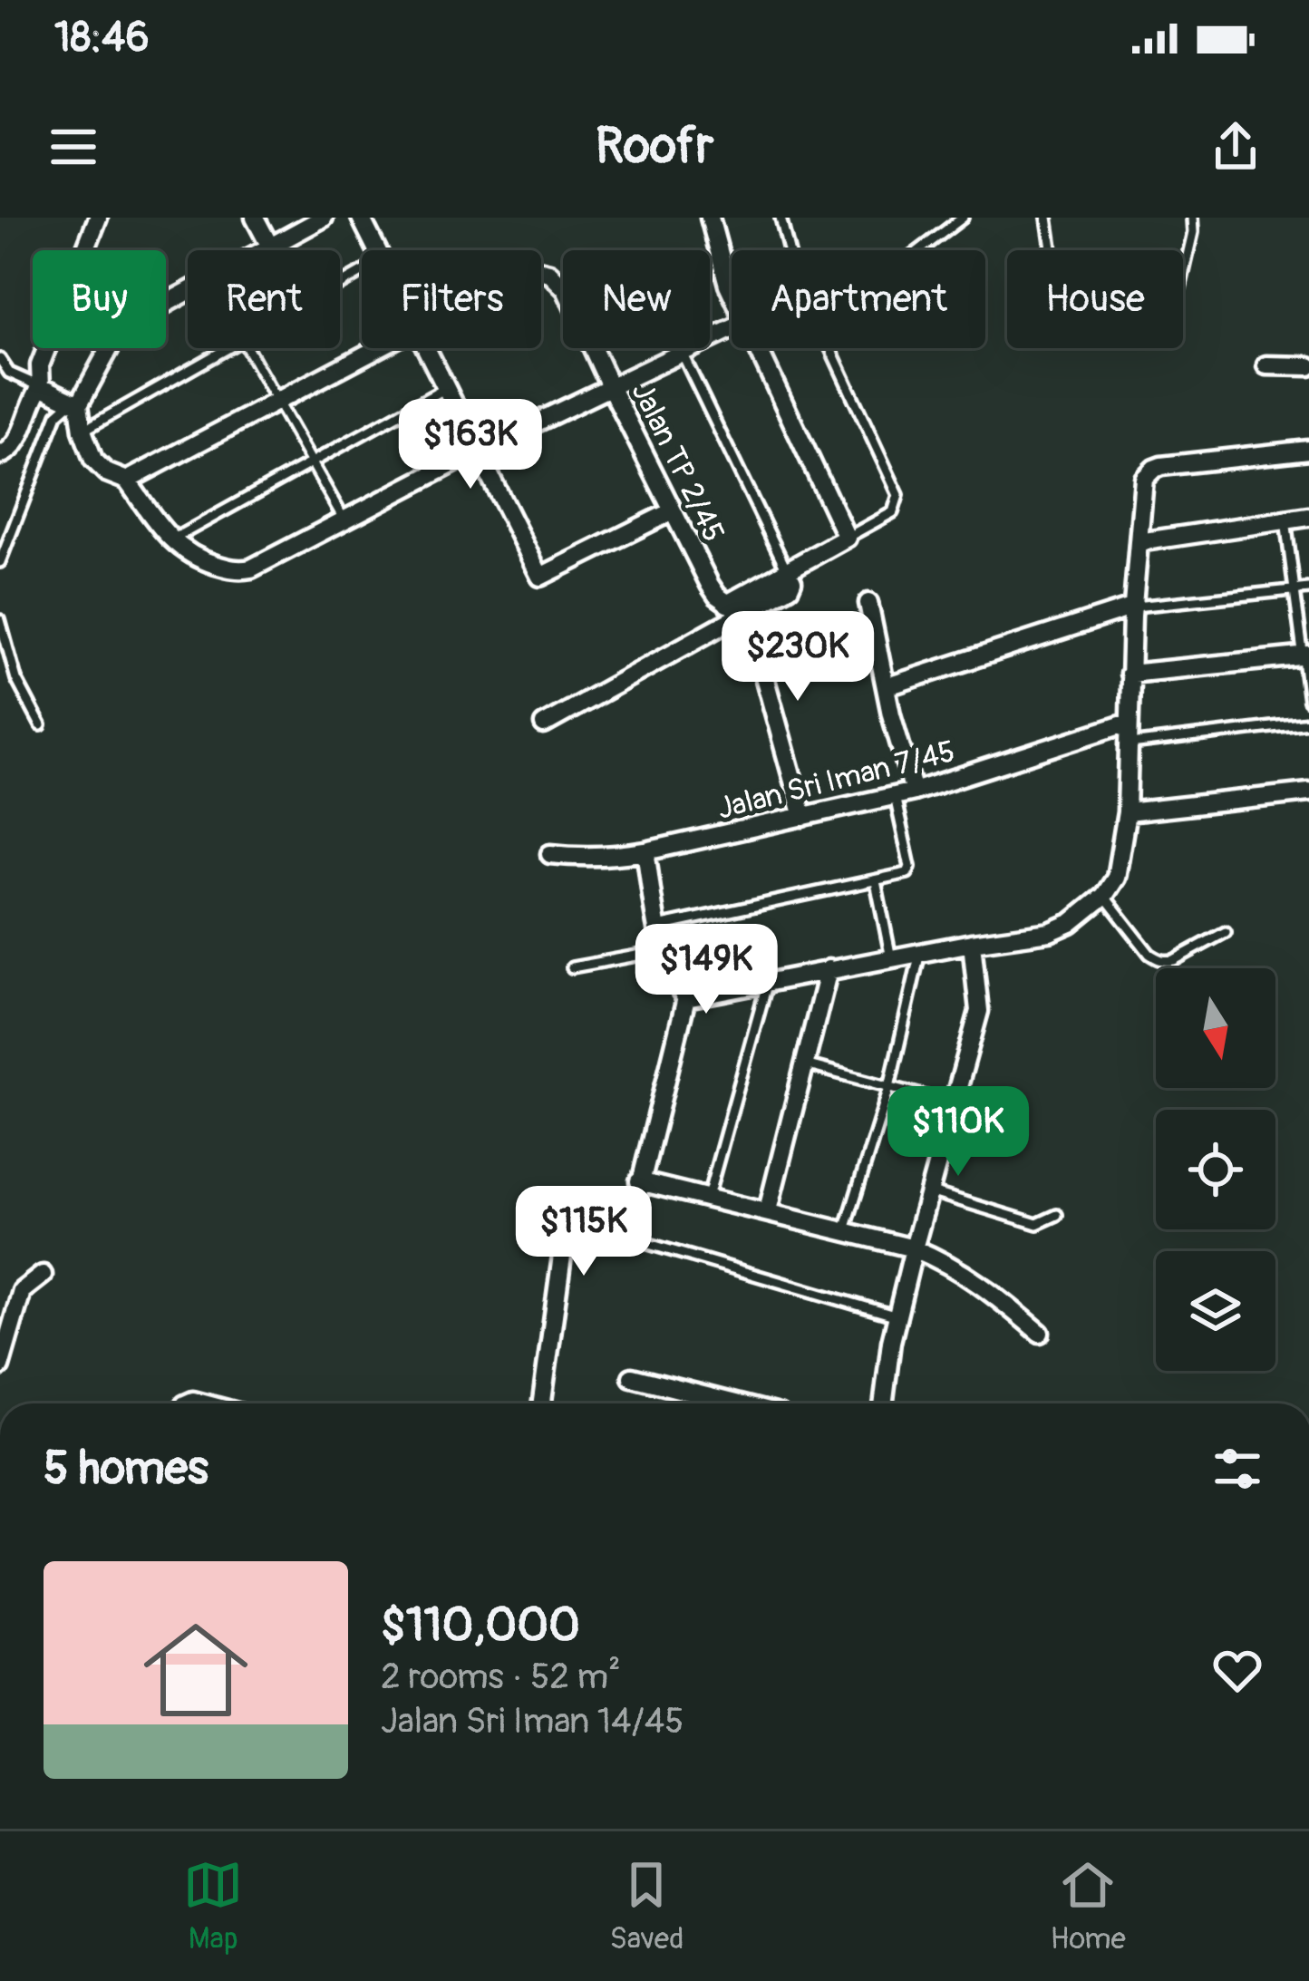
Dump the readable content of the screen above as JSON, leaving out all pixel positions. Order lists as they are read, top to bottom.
{
  "streets": {
    "street": ["Jalan TP 2/45", "Jalan Sri Iman 7/45"]
  },
  "north": "bottom",
  "page": {
    "status": "18:46",
    "header": "Roofr",
    "chip": [
      "Buy",
      "Rent",
      "Filters",
      "New",
      "Apartment",
      "House"
    ],
    "price": [
      "$163K",
      "$230K",
      "$149K",
      "$110K",
      "$115K"
    ],
    "heading": "5 homes",
    "list": [
      {
        "name": "$110,000",
        "note": "2 rooms · 52 m² · Jalan Sri Iman 14/45"
      }
    ],
    "tabs": ["Map", "Saved", "Home"]
  }
}
